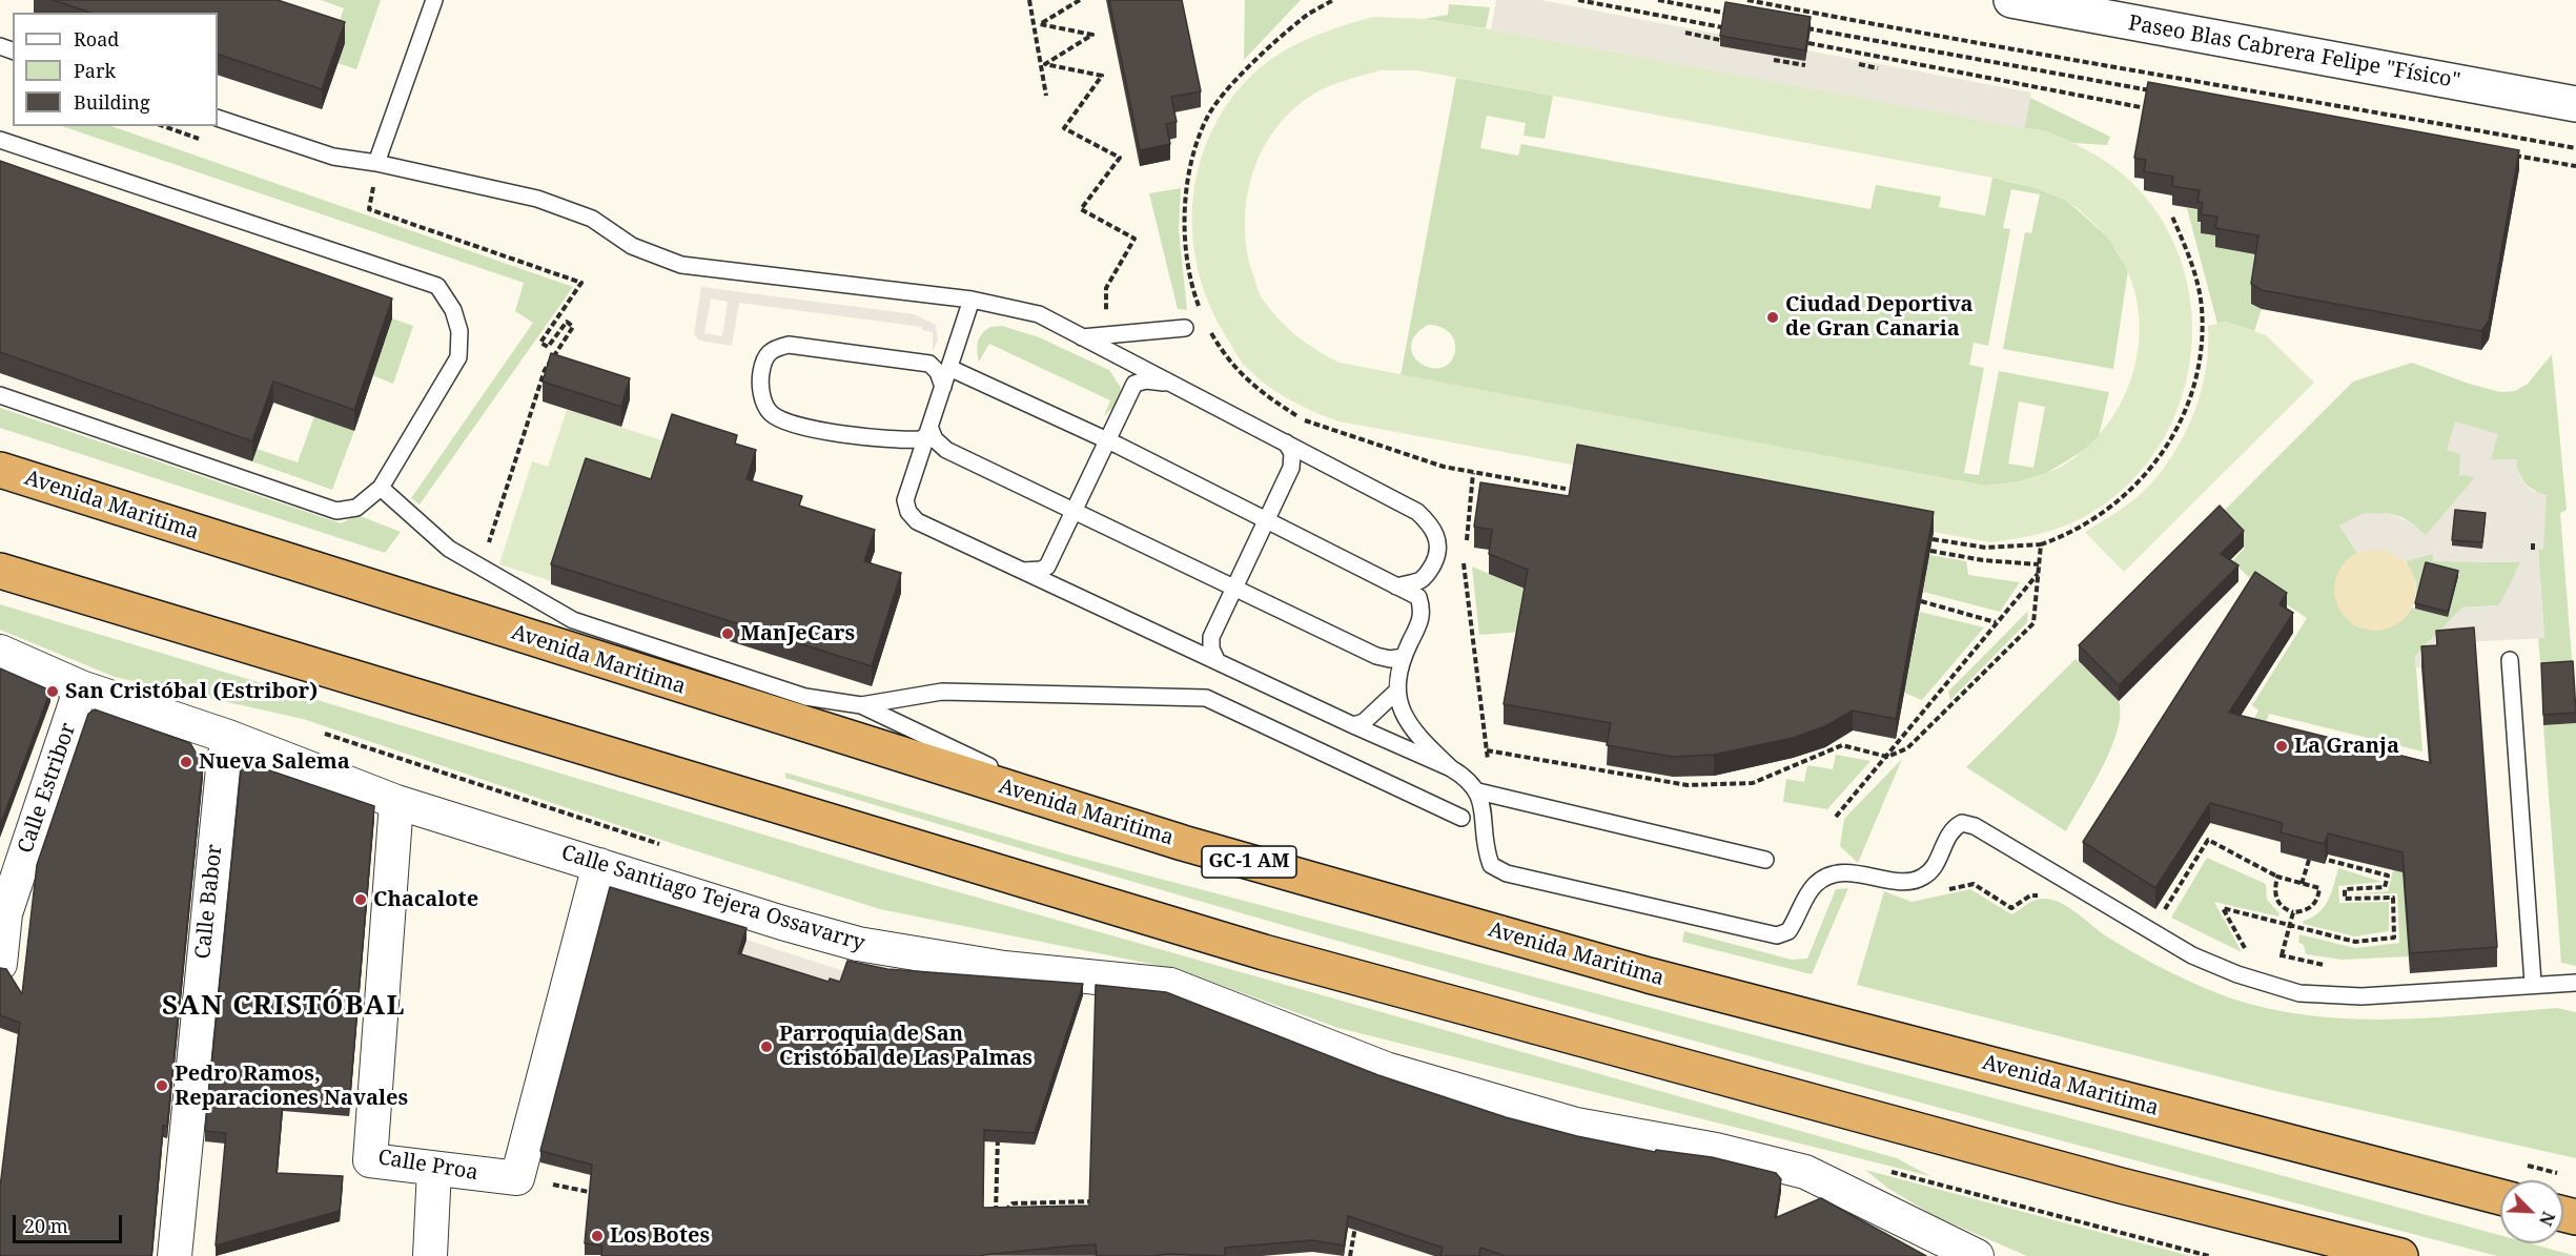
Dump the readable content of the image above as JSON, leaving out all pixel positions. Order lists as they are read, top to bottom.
{
  "streets": {
    "highway": ["Avenida Maritima", "GC-1 AM"],
    "street": [
      "Paseo Blas Cabrera Felipe \"Físico\"",
      "Calle Estribor",
      "Calle Santiago Tejera Ossavarry",
      "Calle Babor",
      "Calle Proa"
    ]
  },
  "crossings": [
    ["Calle Estribor", "Calle Santiago Tejera Ossavarry"],
    ["Calle Santiago Tejera Ossavarry", "Calle Babor"],
    ["Calle Santiago Tejera Ossavarry", "Calle Proa"]
  ],
  "districts": ["SAN CRISTÓBAL"],
  "places": [
    "Ciudad Deportiva de Gran Canaria",
    "ManJeCars",
    "San Cristóbal (Estribor)",
    "La Granja",
    "Nueva Salema",
    "Chacalote",
    "Parroquia de San Cristóbal de Las Palmas",
    "Pedro Ramos, Reparaciones Navales",
    "Los Botes"
  ],
  "legend": ["Road", "Park", "Building"],
  "scale_bar": "20 m",
  "north": "bottom right"
}
